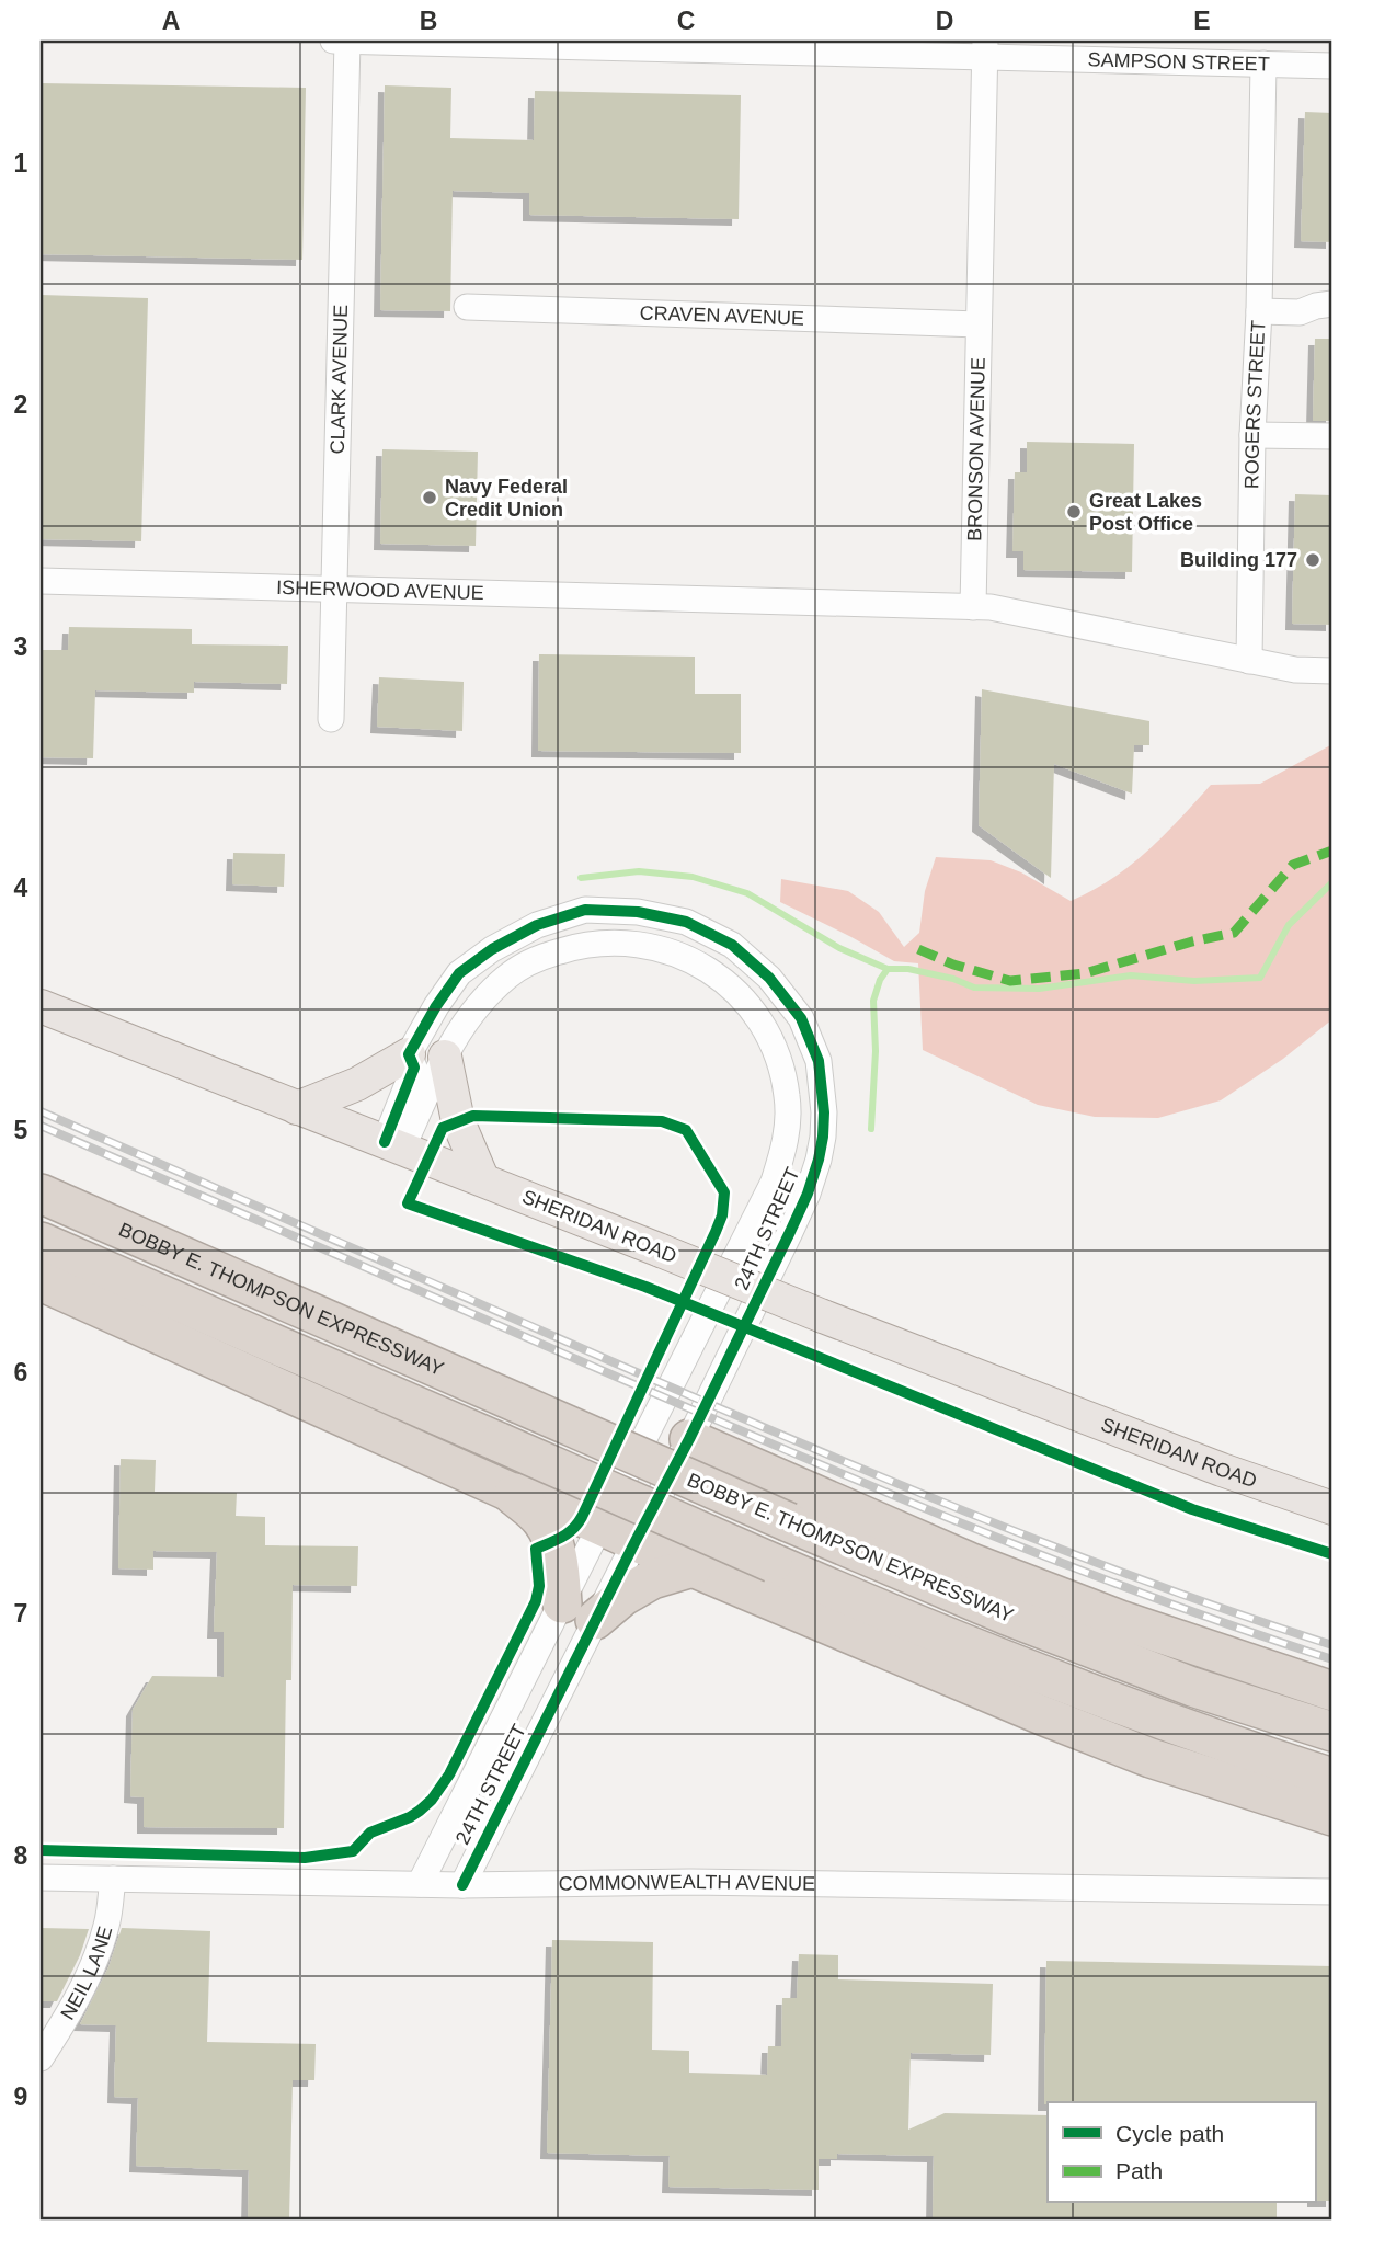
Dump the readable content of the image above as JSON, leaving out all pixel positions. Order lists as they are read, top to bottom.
{
  "streets": {
    "highway": ["BOBBY E. THOMPSON EXPRESSWAY"],
    "main road": ["SHERIDAN ROAD"],
    "street": [
      "SAMPSON STREET",
      "CRAVEN AVENUE",
      "CLARK AVENUE",
      "ROGERS STREET",
      "BRONSON AVENUE",
      "ISHERWOOD AVENUE",
      "24TH STREET",
      "COMMONWEALTH AVENUE",
      "NEIL LANE"
    ]
  },
  "crossings": [
    ["SAMPSON STREET", "CLARK AVENUE"],
    ["SAMPSON STREET", "ROGERS STREET"],
    ["SAMPSON STREET", "BRONSON AVENUE"],
    ["CRAVEN AVENUE", "BRONSON AVENUE"],
    ["CLARK AVENUE", "ISHERWOOD AVENUE"],
    ["BRONSON AVENUE", "ISHERWOOD AVENUE"],
    ["SHERIDAN ROAD", "24TH STREET"],
    ["24TH STREET", "COMMONWEALTH AVENUE"],
    ["COMMONWEALTH AVENUE", "NEIL LANE"]
  ],
  "places": ["Navy Federal Credit Union", "Great Lakes Post Office", "Building 177"],
  "legend": ["Cycle path", "Path"],
  "grid": {
    "columns": [
      "A",
      "B",
      "C",
      "D",
      "E"
    ],
    "rows": [
      "1",
      "2",
      "3",
      "4",
      "5",
      "6",
      "7",
      "8",
      "9"
    ]
  }
}
